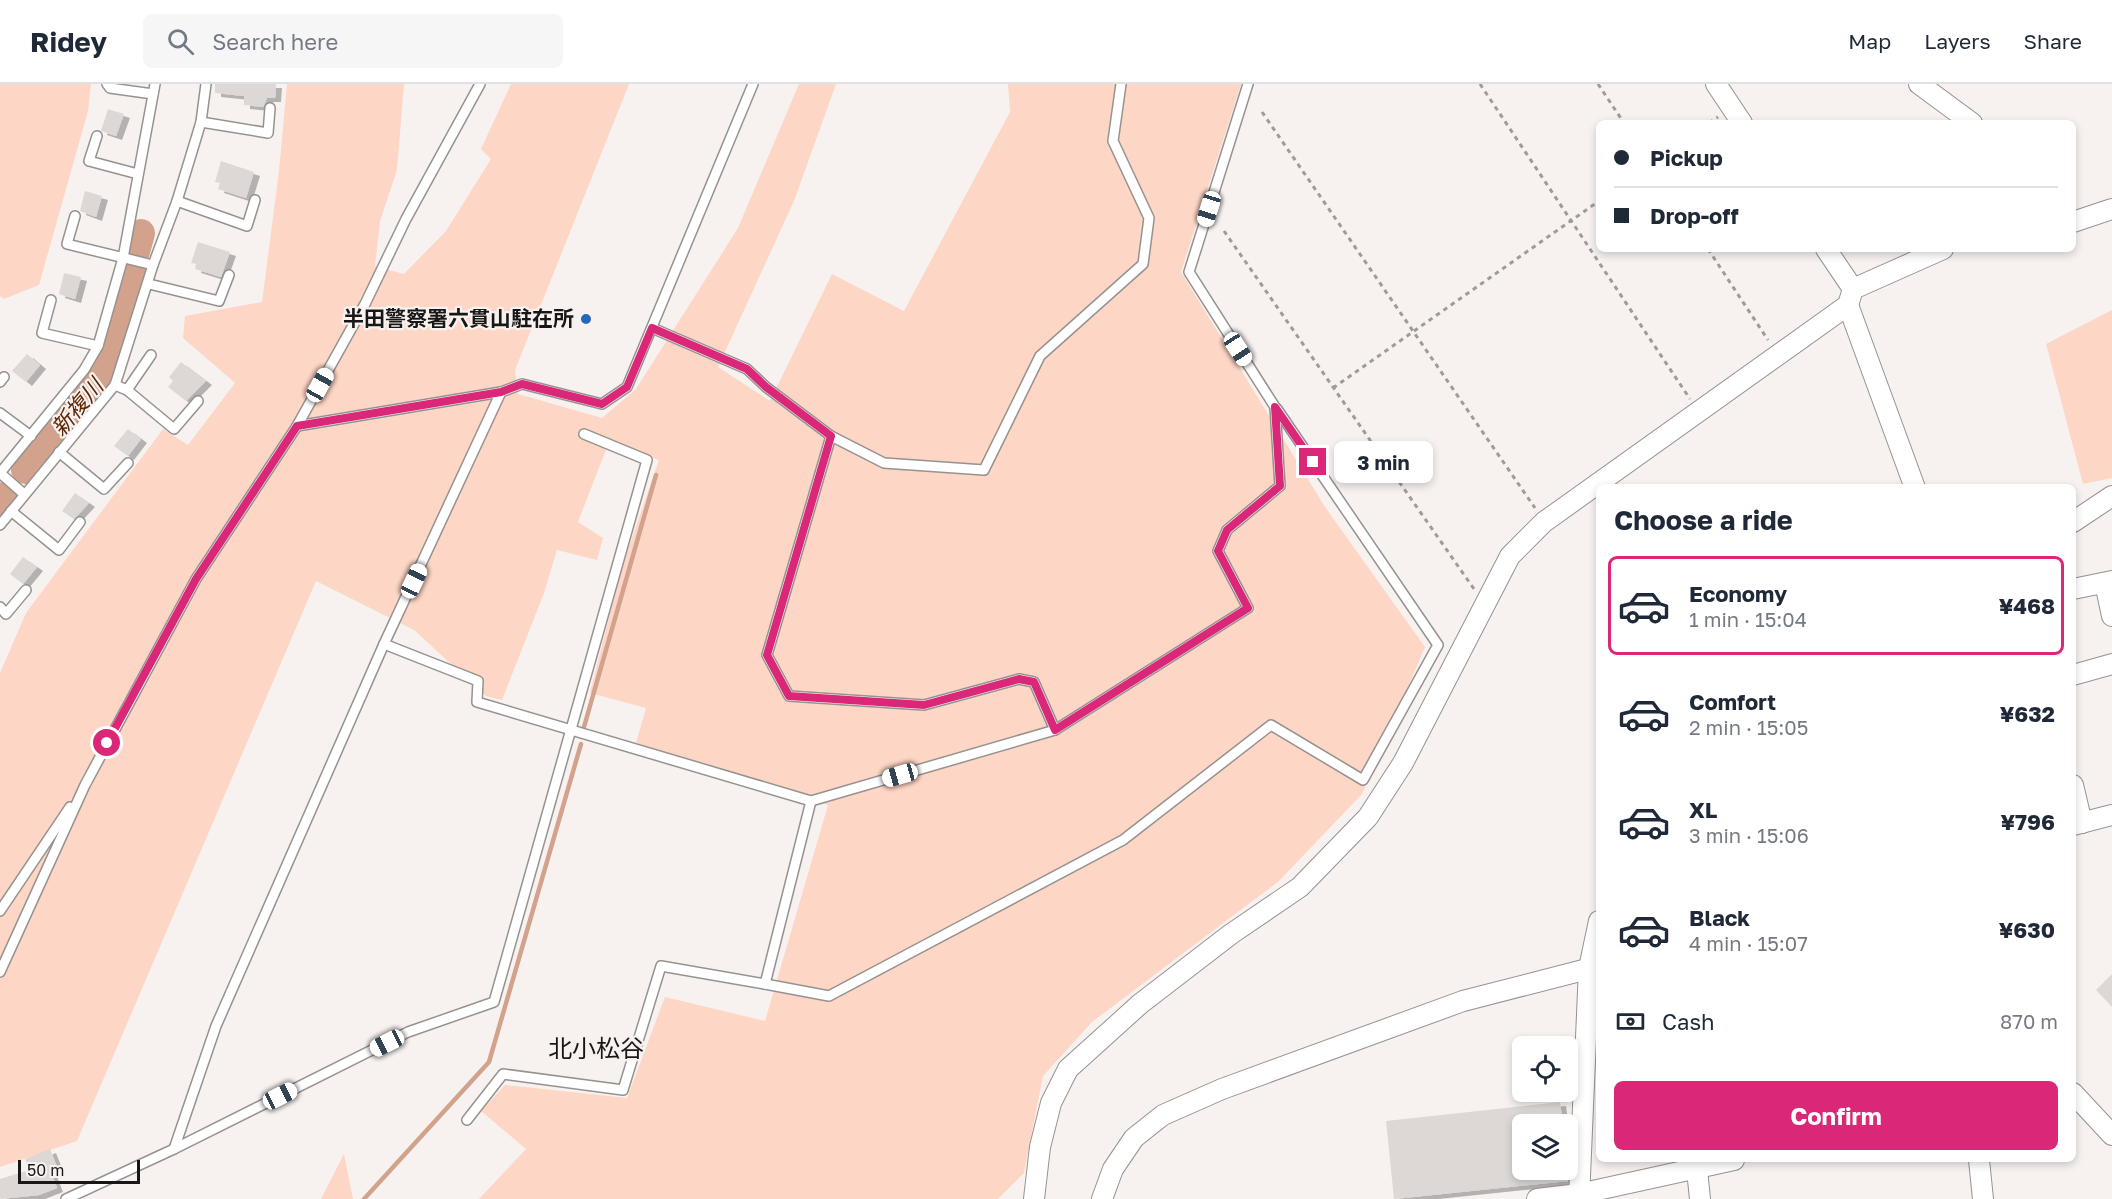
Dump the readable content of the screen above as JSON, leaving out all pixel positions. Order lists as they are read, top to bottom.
{
  "districts": ["北小松谷"],
  "water": ["新複川"],
  "places": ["半田警察署六貫山駐在所"],
  "scale_bar": "50 m",
  "page": {
    "header": "Ridey",
    "search": "Search here",
    "nav": ["Map", "Layers", "Share"],
    "banner": ["Pickup", "Drop-off"],
    "bubble": "3 min",
    "heading": "Choose a ride",
    "list": [
      {
        "name": "Economy",
        "note": "1 min · 15:04",
        "value": "¥468"
      },
      {
        "name": "Comfort",
        "note": "2 min · 15:05",
        "value": "¥632"
      },
      {
        "name": "XL",
        "note": "3 min · 15:06",
        "value": "¥796"
      },
      {
        "name": "Black",
        "note": "4 min · 15:07",
        "value": "¥630"
      }
    ],
    "pay": ["Cash", "870 m"],
    "buttons": "Confirm",
    "scale": "50 m"
  }
}
